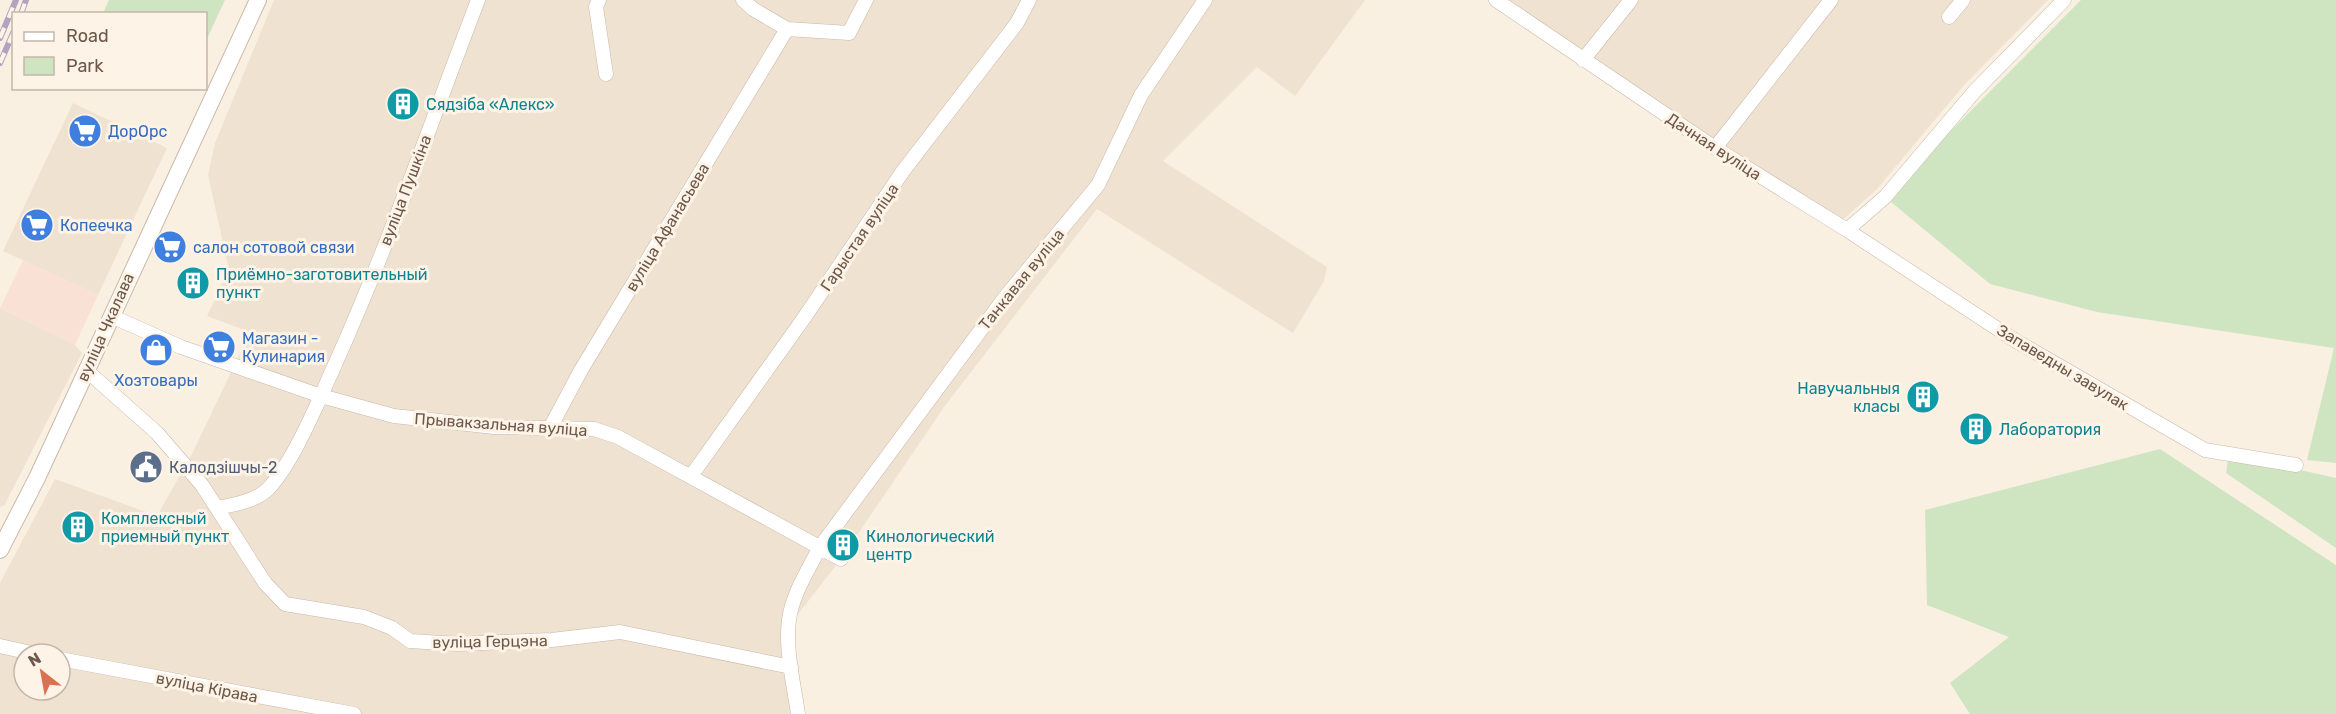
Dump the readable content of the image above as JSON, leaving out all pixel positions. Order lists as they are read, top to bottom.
{
  "streets": {
    "street": [
      "Дачная вуліца",
      "вуліца Пушкіна",
      "вуліца Афанасьева",
      "Гарыстая вуліца",
      "Танкавая вуліца",
      "вуліца Чкалава",
      "Запаведны завулак",
      "Прывакзальная вуліца",
      "вуліца Герцэна",
      "вуліца Кірава"
    ]
  },
  "crossings": [
    ["Дачная вуліца", "Запаведны завулак"],
    ["вуліца Пушкіна", "Прывакзальная вуліца"],
    ["вуліца Пушкіна", "вуліца Герцэна"],
    ["вуліца Афанасьева", "Прывакзальная вуліца"],
    ["Гарыстая вуліца", "Прывакзальная вуліца"],
    ["Танкавая вуліца", "Прывакзальная вуліца"],
    ["Танкавая вуліца", "вуліца Герцэна"],
    ["вуліца Чкалава", "Прывакзальная вуліца"],
    ["вуліца Чкалава", "вуліца Герцэна"]
  ],
  "places": {
    "building": [
      "Сядзіба «Алекс»",
      "Приёмно-заготовительный пункт",
      "Навучальныя класы",
      "Лаборатория",
      "Комплексный приемный пункт",
      "Кинологический центр"
    ],
    "supermarket": [
      "ДорОрс",
      "Копеечка",
      "салон сотовой связи",
      "Магазин - Кулинария"
    ],
    "shop": ["Хозтовары"],
    "public building": ["Калодзішчы-2"]
  },
  "legend": ["Road", "Park"],
  "north": "top left"
}
